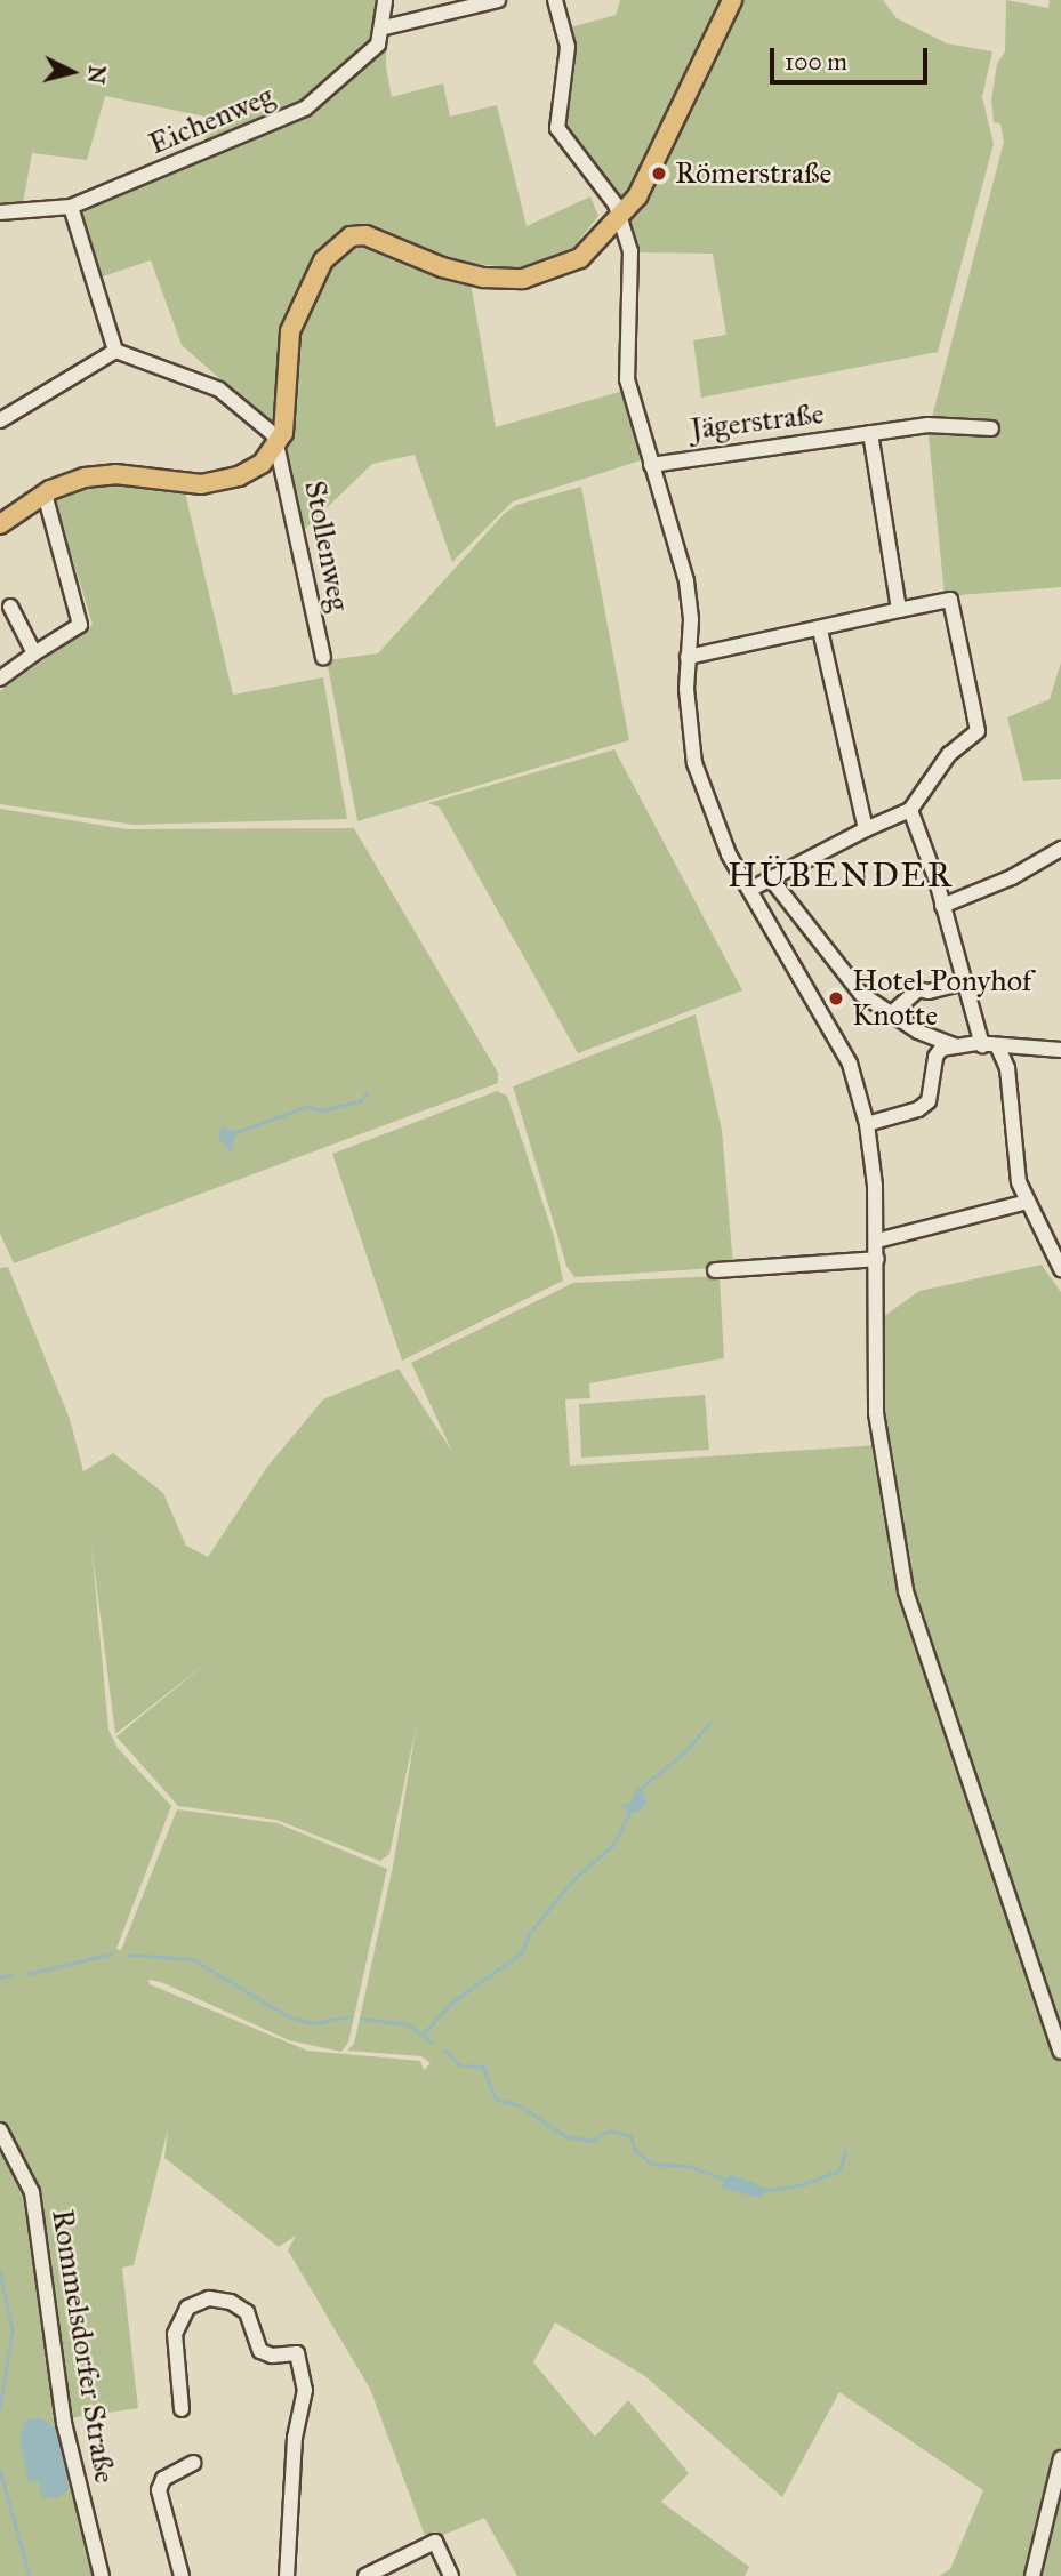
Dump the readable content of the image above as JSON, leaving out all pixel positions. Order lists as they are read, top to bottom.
{
  "streets": {
    "street": [
      "Eichenweg",
      "Jägerstraße",
      "Stollenweg",
      "Rommelsdorfer Straße"
    ]
  },
  "districts": ["HÜBENDER"],
  "places": ["Römerstraße", "Hotel Ponyhof Knotte"],
  "scale_bar": "100 m",
  "north": "right"
}
